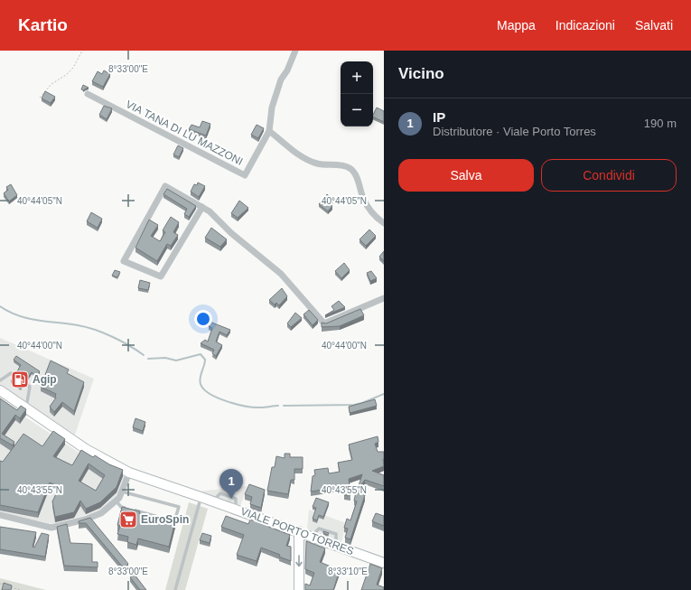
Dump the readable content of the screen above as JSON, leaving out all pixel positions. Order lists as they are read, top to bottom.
{
  "streets": {
    "main road": ["VIALE PORTO TORRES"],
    "street": ["VIA TANA DI LU MAZZONI"]
  },
  "places": {
    "fuel station": ["Agip"],
    "supermarket": ["EuroSpin"]
  },
  "page": {
    "header": "Kartio",
    "nav": ["Mappa", "Indicazioni", "Salvati"],
    "heading": "Vicino",
    "map_buttons": ["+", "−"],
    "list": [
      {
        "mark": "1",
        "name": "IP",
        "note": "Distributore · Viale Porto Torres",
        "value": "190 m"
      }
    ],
    "buttons": ["Salva", "Condividi"],
    "pins": "1"
  },
  "coordinates": [
    "8°33'00\"E",
    "40°44'05\"N",
    "40°44'00\"N",
    "40°43'55\"N",
    "8°33'10\"E"
  ]
}
